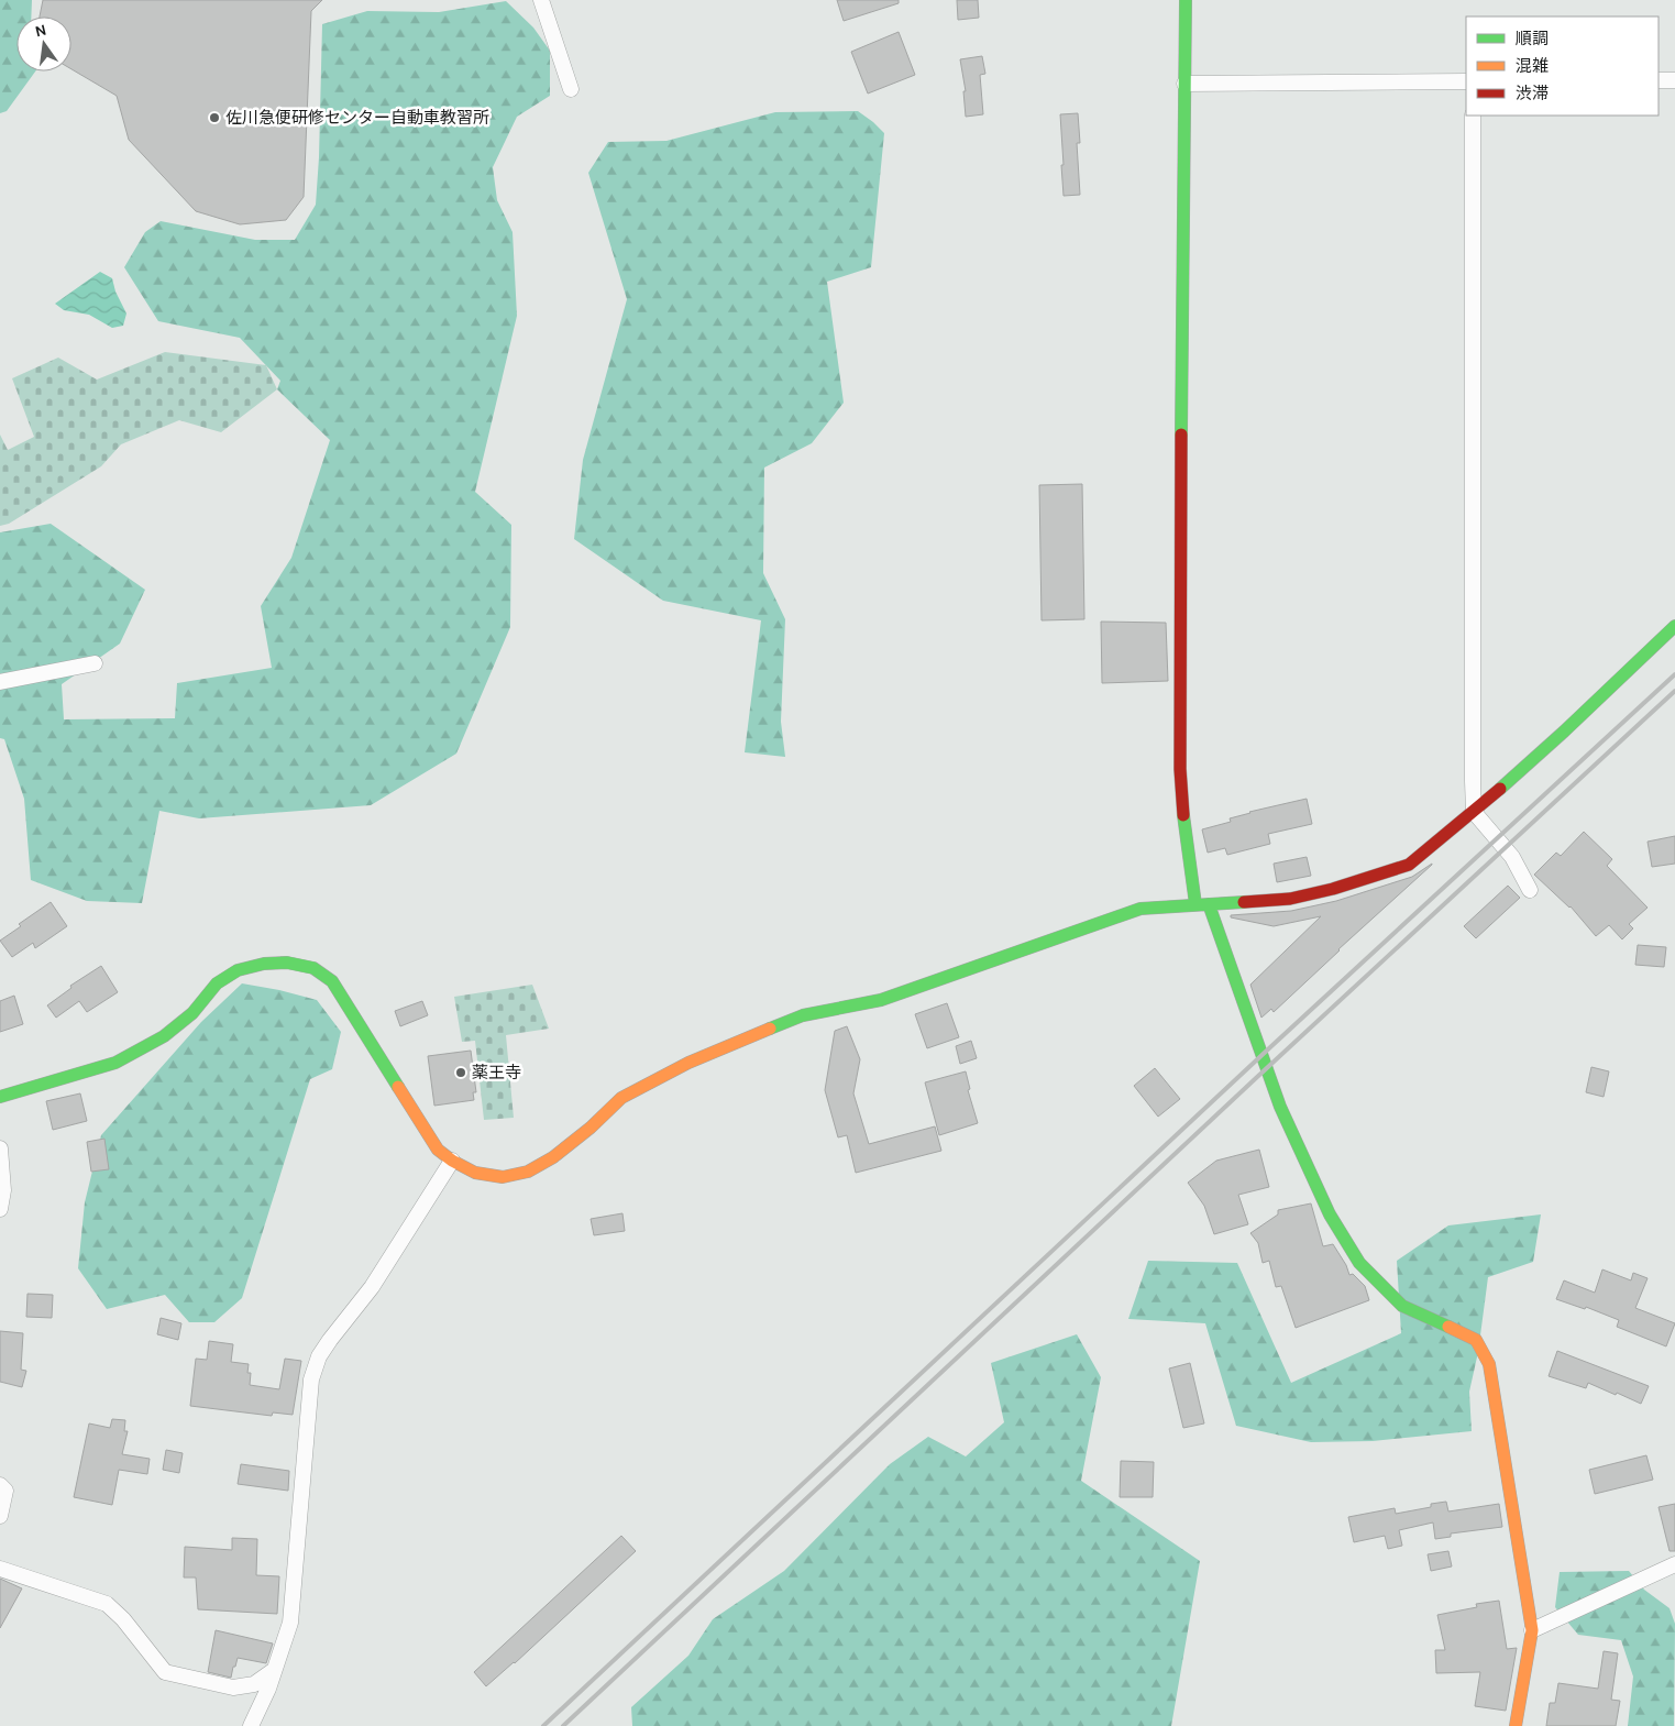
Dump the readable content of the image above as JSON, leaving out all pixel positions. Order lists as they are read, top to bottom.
{
  "places": ["佐川急便研修センター自動車教習所", "薬王寺"],
  "legend": ["順調", "混雑", "渋滞"],
  "north": "top"
}
